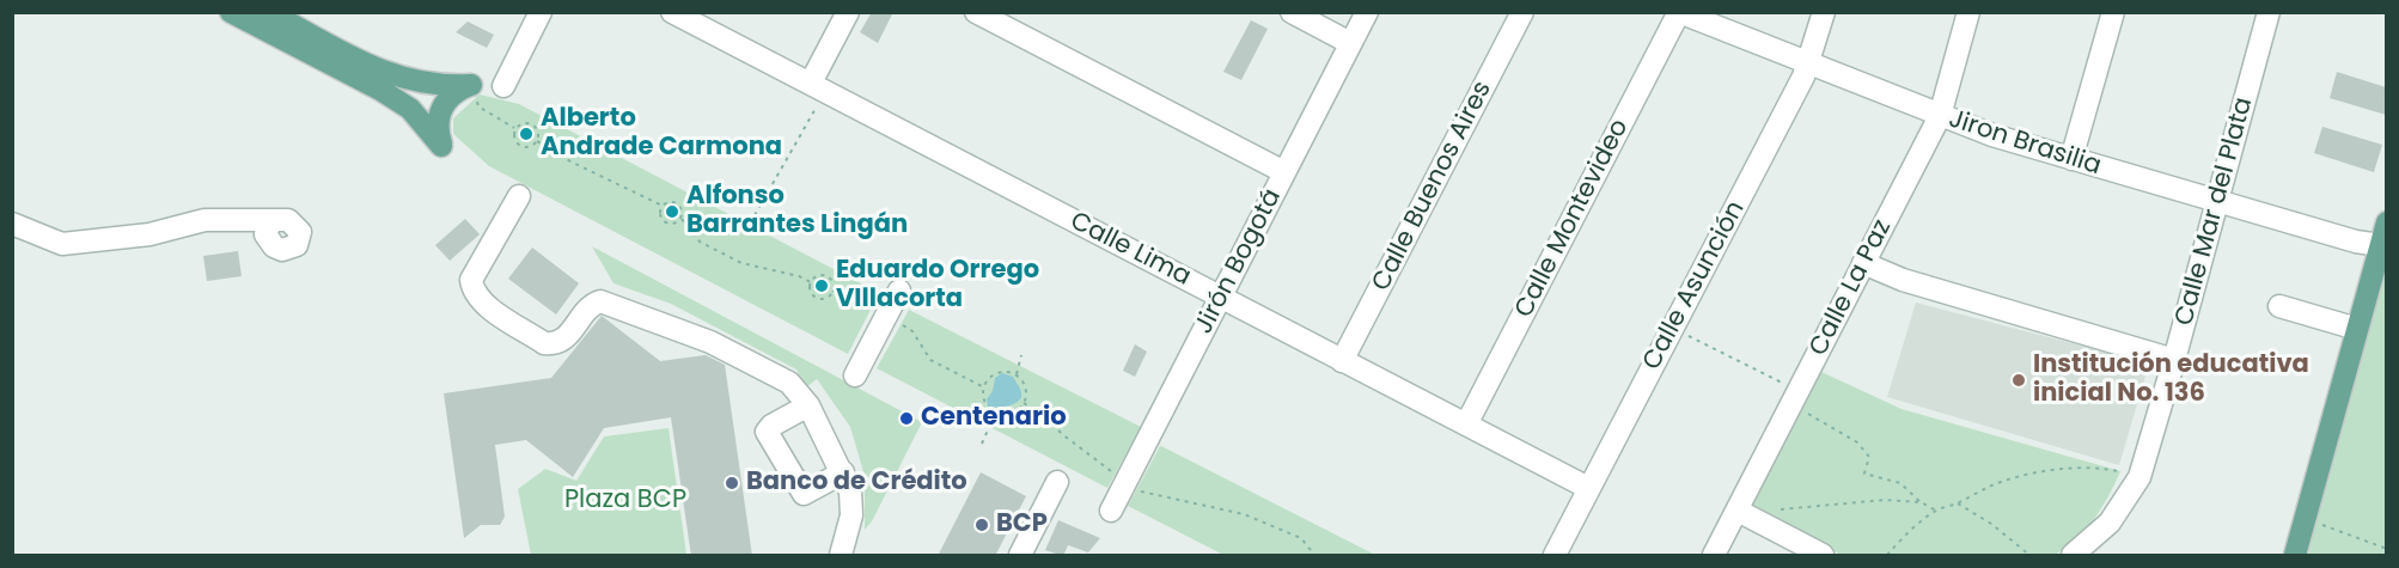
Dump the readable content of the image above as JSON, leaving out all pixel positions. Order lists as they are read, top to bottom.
{
  "streets": {
    "street": [
      "Jiron Brasilia",
      "Calle Buenos Aires",
      "Calle Mar del Plata",
      "Calle Montevideo",
      "Calle Lima",
      "Jirón Bogotá",
      "Calle Asunción",
      "Calle La Paz"
    ]
  },
  "crossings": [
    ["Jiron Brasilia", "Calle Mar del Plata"],
    ["Jiron Brasilia", "Calle Montevideo"],
    ["Jiron Brasilia", "Calle Asunción"],
    ["Jiron Brasilia", "Calle La Paz"],
    ["Calle Buenos Aires", "Calle Lima"],
    ["Calle Montevideo", "Calle Lima"],
    ["Calle Lima", "Jirón Bogotá"],
    ["Calle Lima", "Calle Asunción"]
  ],
  "parks": ["Plaza BCP"],
  "places": [
    "Alberto Andrade Carmona",
    "Alfonso Barrantes Lingán",
    "Eduardo Orrego VIllacorta",
    "Institución educativa inicial No. 136",
    "Centenario",
    "Banco de Crédito",
    "BCP"
  ]
}
